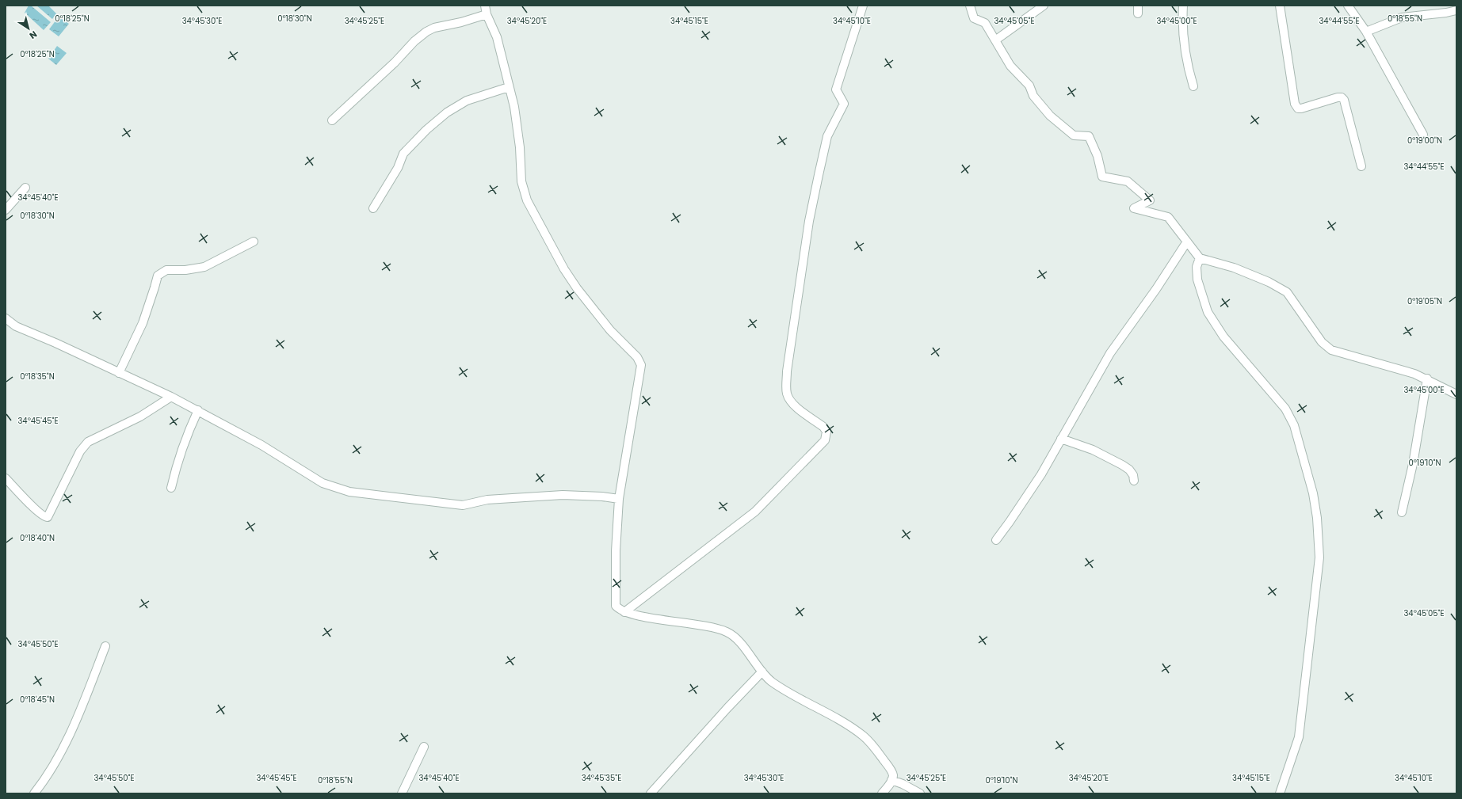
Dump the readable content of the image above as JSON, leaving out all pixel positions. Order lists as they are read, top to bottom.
{
  "north": "bottom right",
  "coordinates": [
    "0°18'25\"N",
    "0°18'30\"N",
    "0°18'55\"N",
    "34°44'55\"E",
    "34°45'30\"E",
    "34°45'25\"E",
    "34°45'20\"E",
    "34°45'15\"E",
    "34°45'10\"E",
    "34°45'05\"E",
    "34°45'00\"E",
    "0°19'00\"N",
    "34°45'40\"E",
    "0°19'05\"N",
    "0°18'35\"N",
    "34°45'45\"E",
    "0°19'10\"N",
    "0°18'40\"N",
    "34°45'50\"E",
    "0°18'45\"N",
    "34°45'35\"E"
  ]
}
